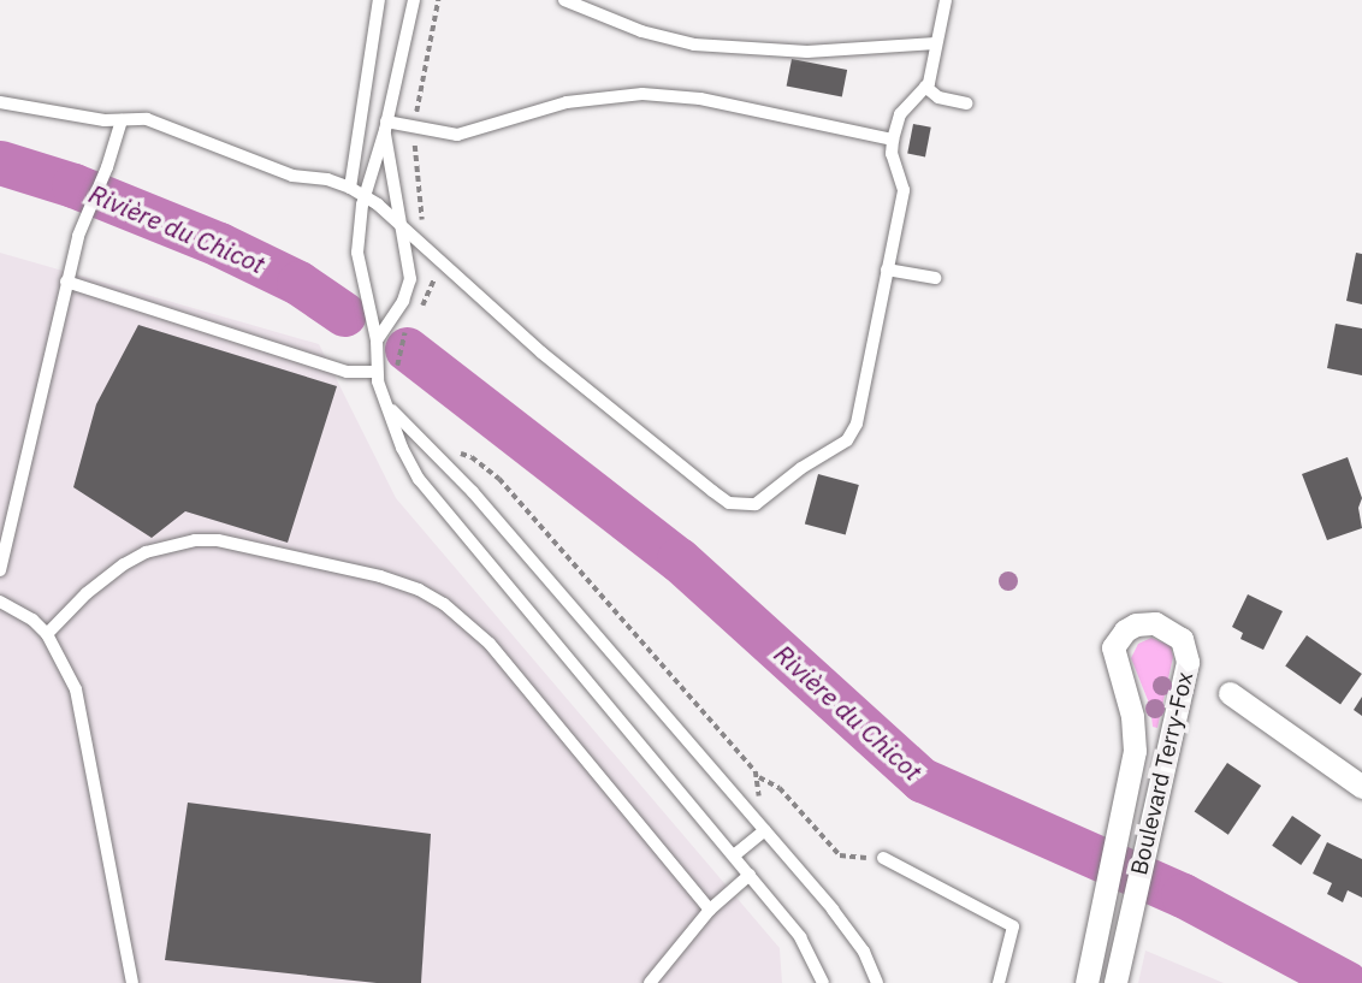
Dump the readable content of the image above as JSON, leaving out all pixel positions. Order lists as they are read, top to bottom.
{
  "streets": {
    "street": ["Boulevard Terry-Fox"]
  },
  "water": ["Rivière du Chicot"]
}
